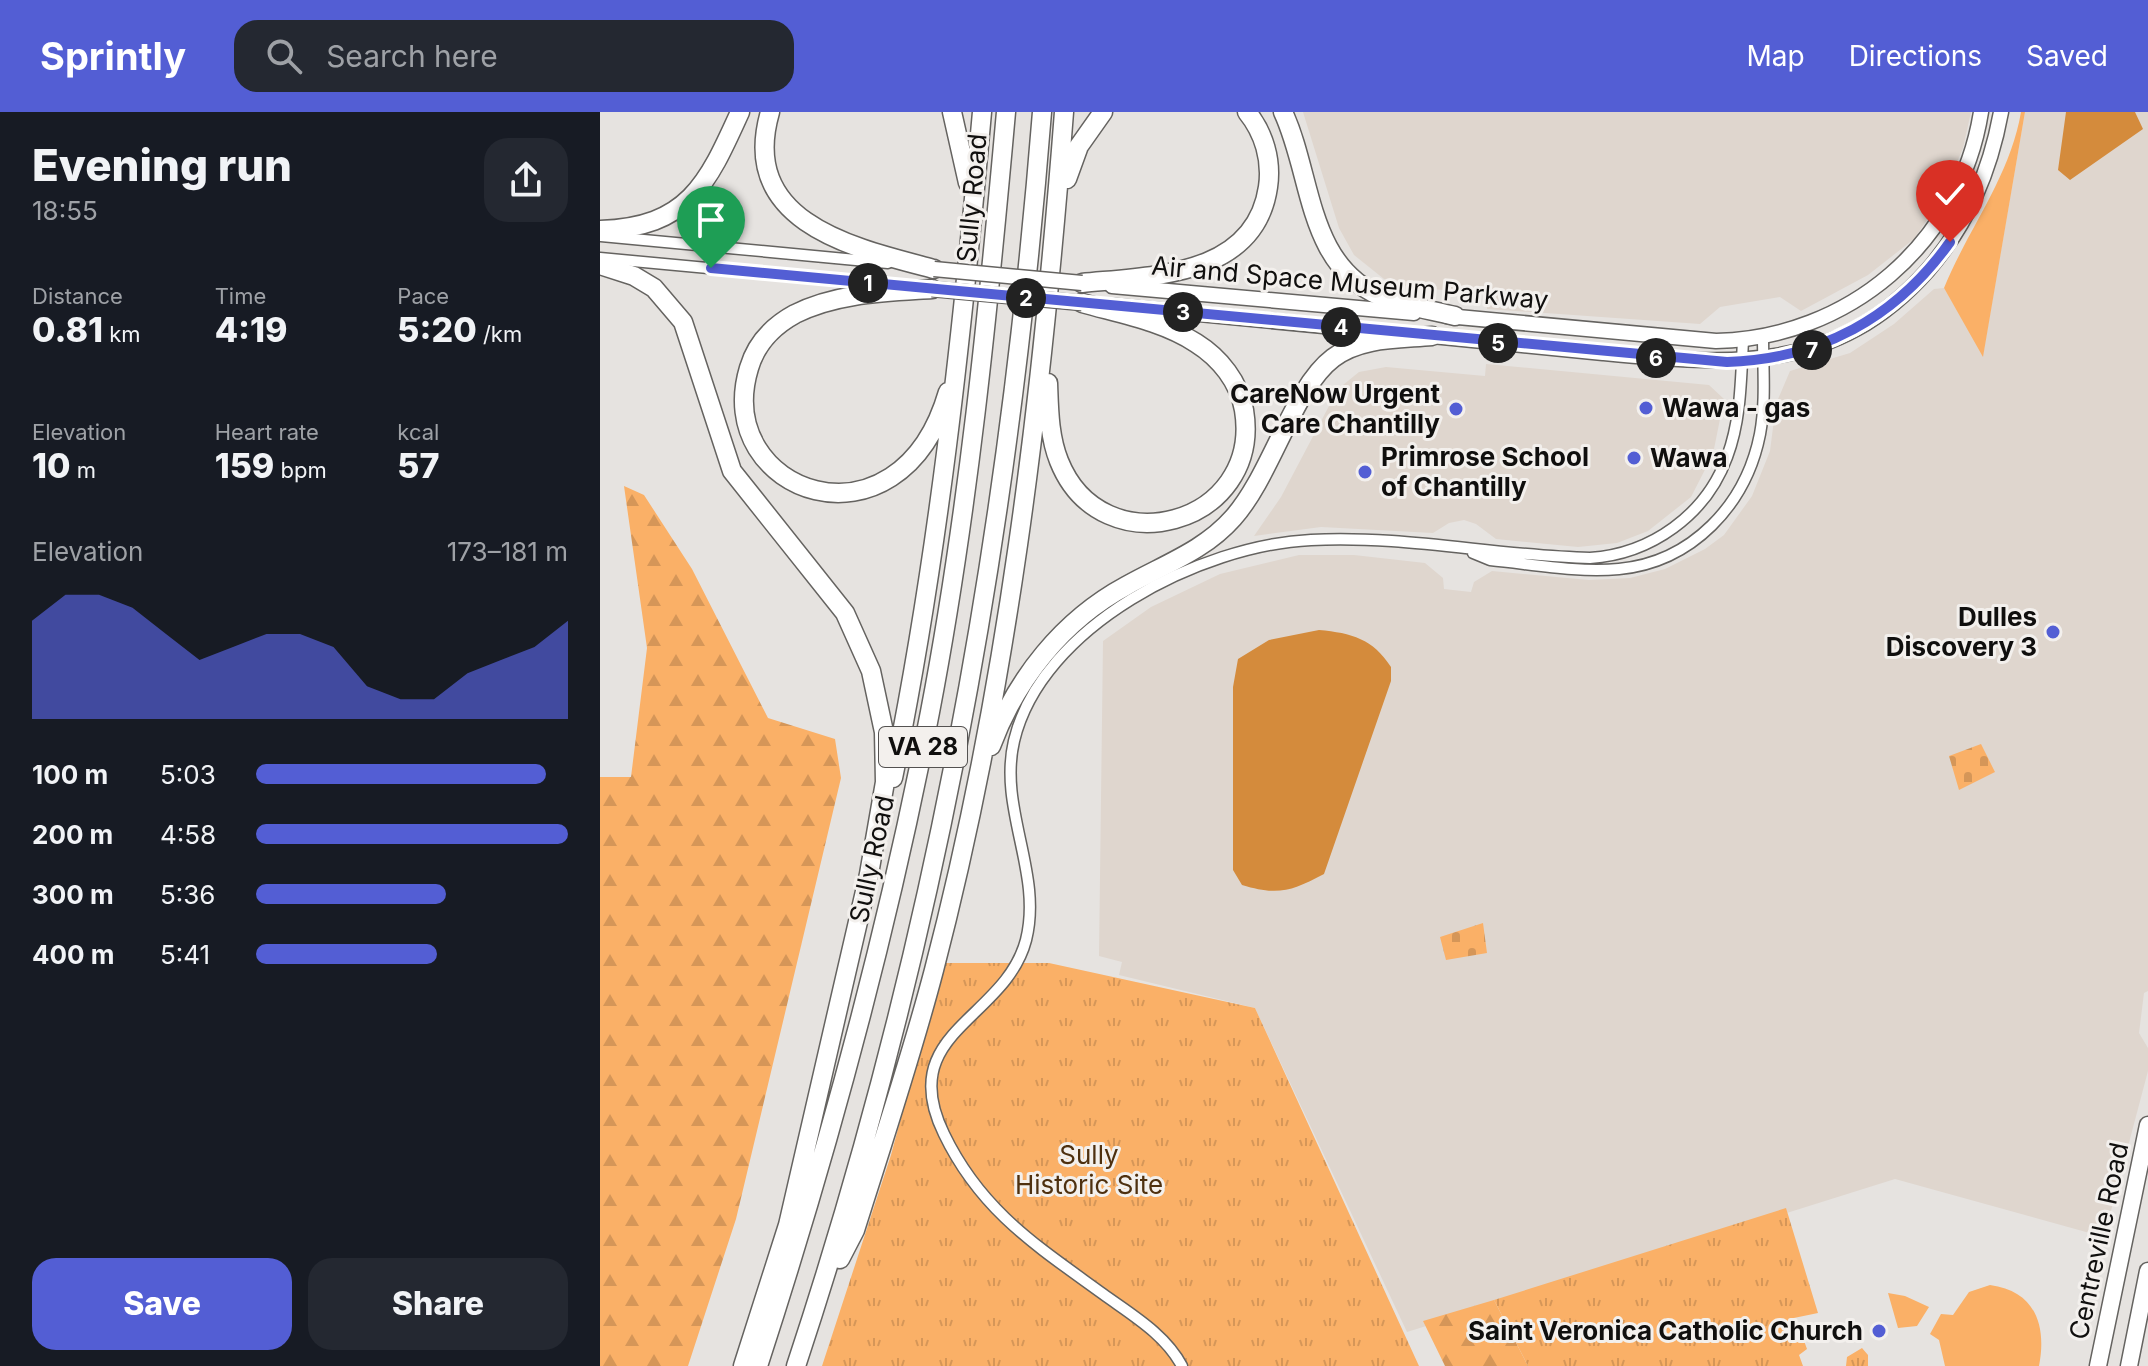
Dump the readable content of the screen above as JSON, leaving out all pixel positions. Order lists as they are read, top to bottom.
{
  "streets": {
    "highway": ["Sully Road", "VA 28"],
    "main road": ["Air and Space Museum Parkway", "Centreville Road"]
  },
  "parks": ["Sully Historic Site"],
  "places": [
    "Wawa - gas",
    "CareNow Urgent Care Chantilly",
    "Wawa",
    "Primrose School of Chantilly",
    "Dulles Discovery 3",
    "Saint Veronica Catholic Church"
  ],
  "page": {
    "header": "Sprintly",
    "search": "Search here",
    "nav": ["Map", "Directions", "Saved"],
    "heading": ["Evening run", "18:55"],
    "stats": [
      ["Distance", "0.81 km"],
      ["Time", "4:19"],
      ["Pace", "5:20 /km"],
      ["Elevation", "10 m"],
      ["Heart rate", "159 bpm"],
      ["kcal", "57"]
    ],
    "pins": [
      "1",
      "2",
      "3",
      "4",
      "5",
      "7",
      "6"
    ],
    "chart": ["Elevation", "173–181 m"],
    "list": [
      {
        "name": "100 m",
        "note": "5:03"
      },
      {
        "name": "200 m",
        "note": "4:58"
      },
      {
        "name": "300 m",
        "note": "5:36"
      },
      {
        "name": "400 m",
        "note": "5:41"
      }
    ],
    "buttons": ["Save", "Share"]
  }
}
